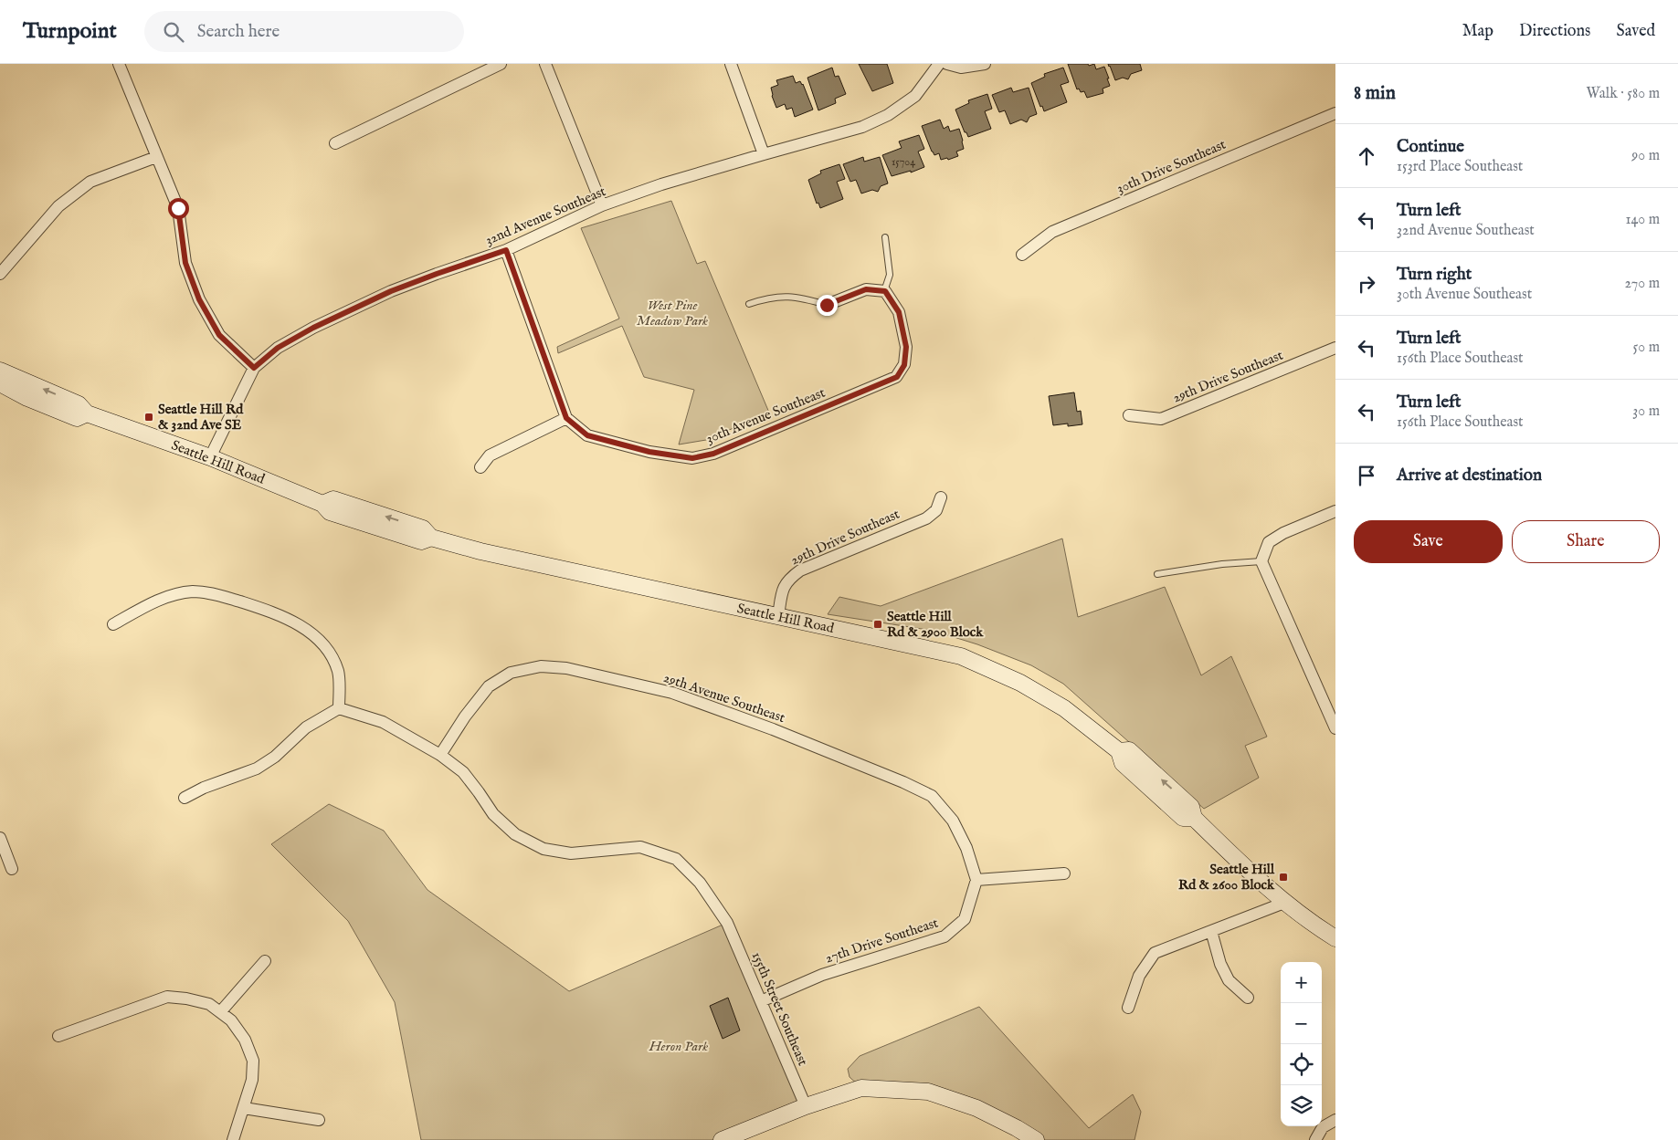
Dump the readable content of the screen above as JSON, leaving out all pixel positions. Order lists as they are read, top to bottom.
{
  "streets": {
    "main road": ["Seattle Hill Road"],
    "street": [
      "30th Drive Southeast",
      "32nd Avenue Southeast",
      "29th Drive Southeast",
      "30th Avenue Southeast",
      "29th Avenue Southeast",
      "27th Drive Southeast",
      "155th Street Southeast"
    ]
  },
  "crossings": [
    ["32nd Avenue Southeast", "Seattle Hill Road"],
    ["29th Drive Southeast", "Seattle Hill Road"],
    ["29th Avenue Southeast", "27th Drive Southeast"],
    ["29th Avenue Southeast", "155th Street Southeast"],
    ["27th Drive Southeast", "155th Street Southeast"]
  ],
  "parks": ["West Pine Meadow Park", "Heron Park"],
  "places": {
    "transit": ["Seattle Hill Rd & 32nd Ave SE", "Seattle Hill Rd & 2900 Block", "Seattle Hill Rd & 2600 Block"]
  },
  "house_numbers": ["15704"],
  "page": {
    "header": "Turnpoint",
    "search": "Search here",
    "nav": ["Map", "Directions", "Saved"],
    "heading": ["8 min", "Walk · 580 m"],
    "list": [
      ["Continue", "153rd Place Southeast", "90 m"],
      ["Turn left", "32nd Avenue Southeast", "140 m"],
      ["Turn right", "30th Avenue Southeast", "270 m"],
      ["Turn left", "156th Place Southeast", "50 m"],
      ["Turn left", "156th Place Southeast", "30 m"],
      "Arrive at destination"
    ],
    "buttons": ["Save", "Share"],
    "map_buttons": ["+", "−"]
  }
}
